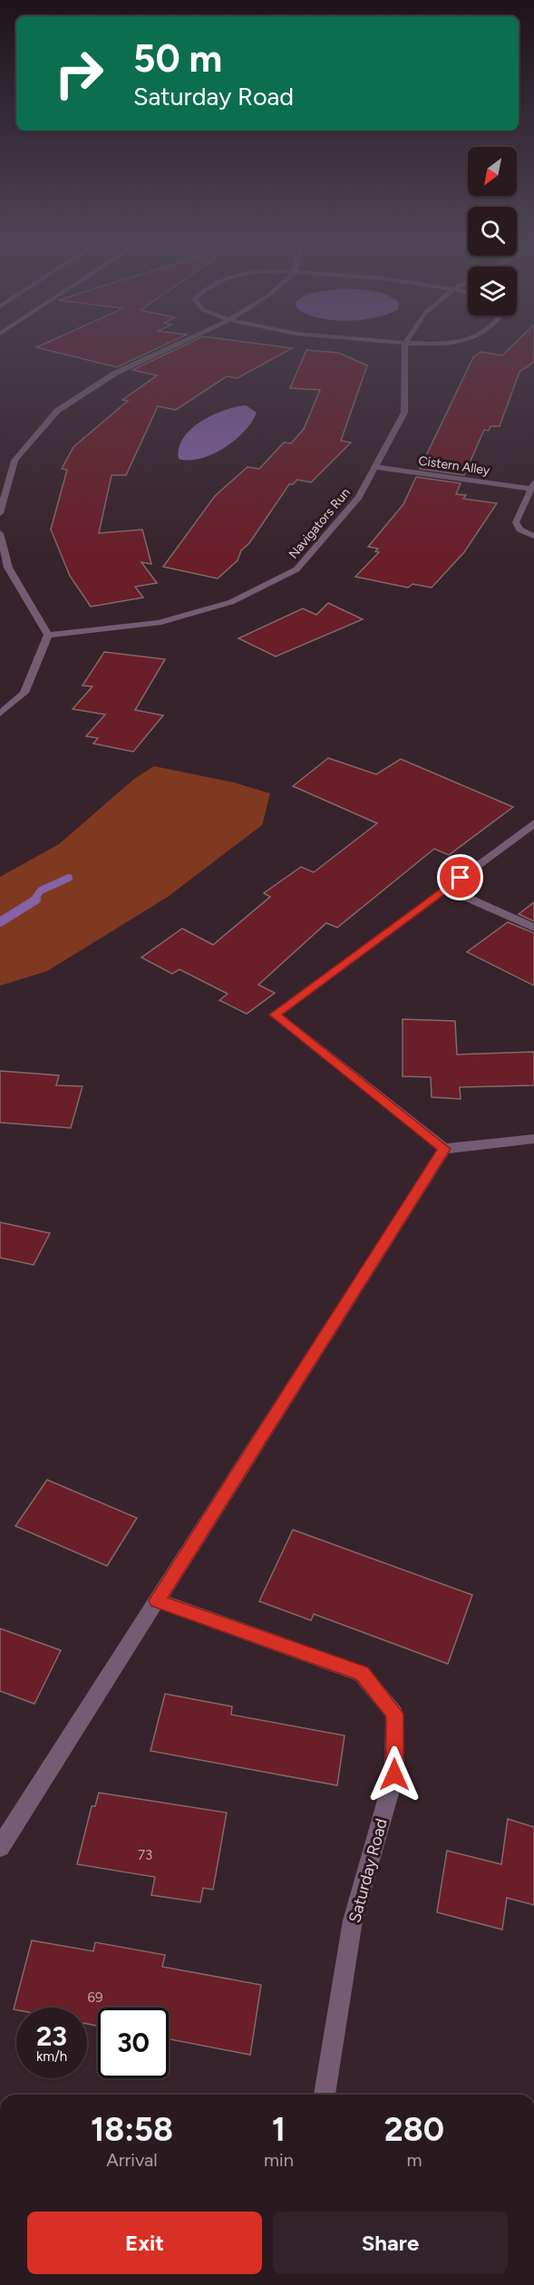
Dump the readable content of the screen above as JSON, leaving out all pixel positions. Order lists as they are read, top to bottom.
{
  "streets": {
    "street": ["Cistern Alley", "Navigators Run", "Saturday Road"]
  },
  "crossings": [
    ["Cistern Alley", "Navigators Run"]
  ],
  "house_numbers": ["73", "69"],
  "north": "bottom left",
  "page": {
    "turn": ["50 m", "Saturday Road"],
    "speed": "23 km/h",
    "limit": "30",
    "eta": [
      "18:58",
      "Arrival",
      "1",
      "min",
      "280",
      "m"
    ],
    "buttons": ["Exit", "Share"]
  }
}
